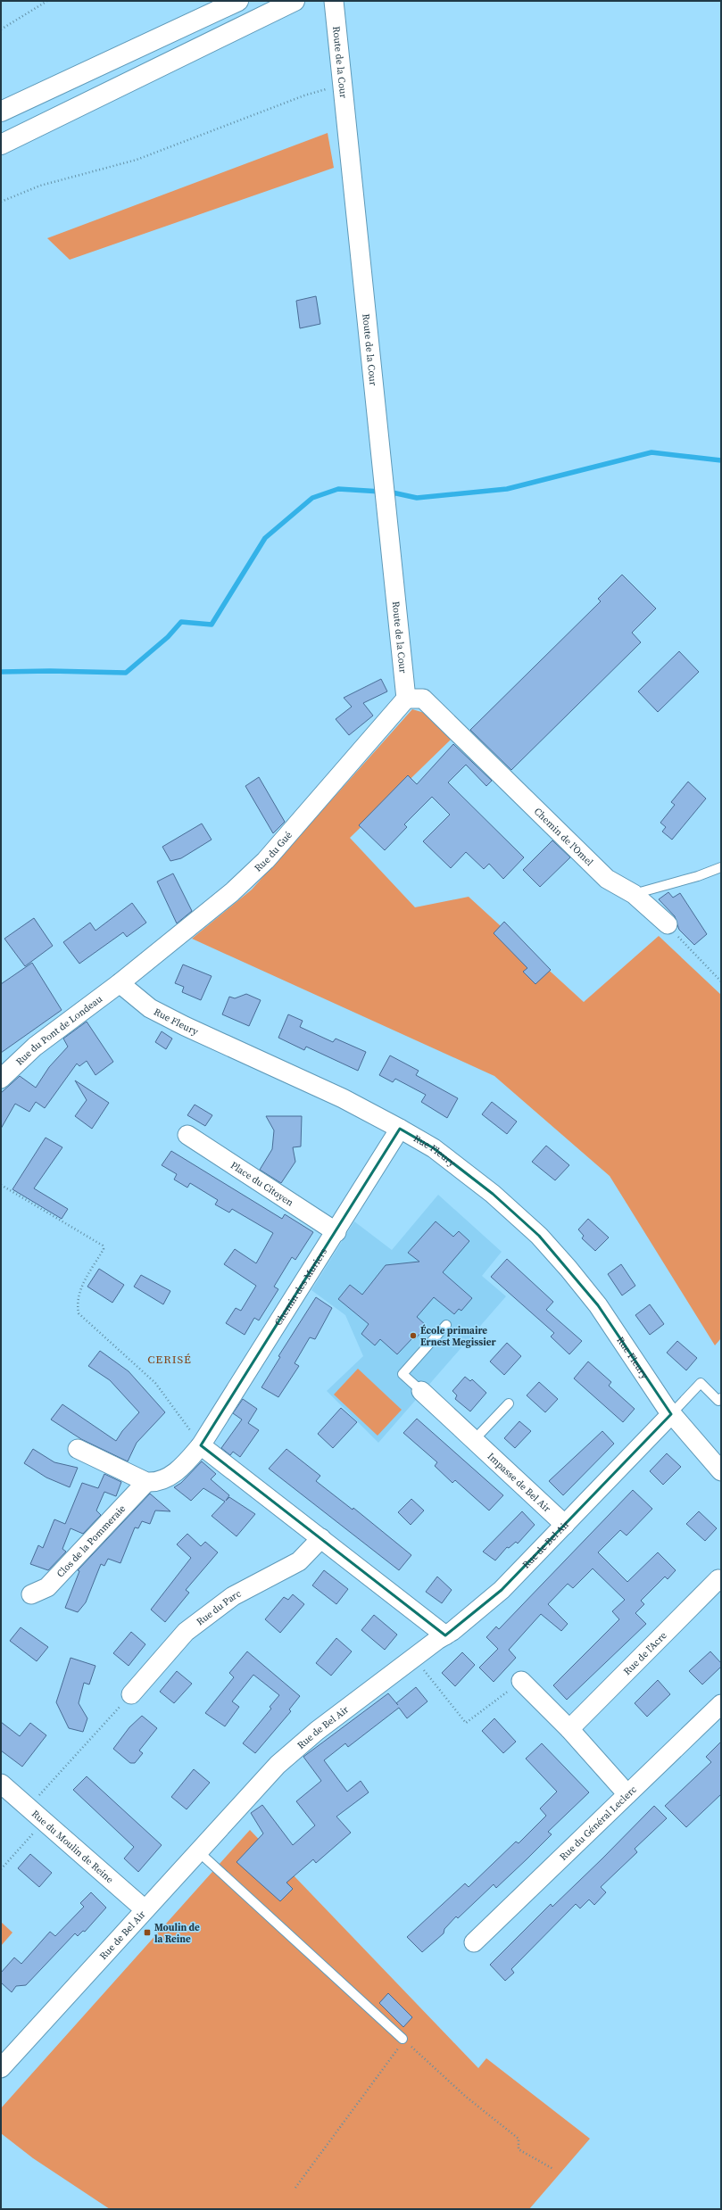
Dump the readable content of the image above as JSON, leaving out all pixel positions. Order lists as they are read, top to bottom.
{
  "streets": {
    "street": [
      "Route de la Cour",
      "Chemin de l'Omel",
      "Rue du Gué",
      "Rue Fleury",
      "Rue du Pont de Londeau",
      "Place du Citoyen",
      "Chemin des Muriers",
      "Impasse de Bel Air",
      "Clos de la Pommeraie",
      "Rue de Bel Air",
      "Rue du Parc",
      "Rue de l'Acre",
      "Rue du Général Leclerc",
      "Rue du Moulin de Reine"
    ]
  },
  "crossings": [
    ["Route de la Cour", "Chemin de l'Omel"],
    ["Route de la Cour", "Rue du Gué"],
    ["Chemin de l'Omel", "Rue du Gué"],
    ["Rue du Gué", "Rue Fleury"],
    ["Rue du Gué", "Rue du Pont de Londeau"],
    ["Rue Fleury", "Rue du Pont de Londeau"],
    ["Rue Fleury", "Chemin des Muriers"],
    ["Rue Fleury", "Rue de Bel Air"],
    ["Place du Citoyen", "Chemin des Muriers"],
    ["Impasse de Bel Air", "Rue de Bel Air"],
    ["Rue de Bel Air", "Rue du Moulin de Reine"]
  ],
  "districts": ["CERISÉ"],
  "places": {
    "other": ["École primaire Ernest Megissier"],
    "transit": ["Moulin de la Reine"]
  }
}
